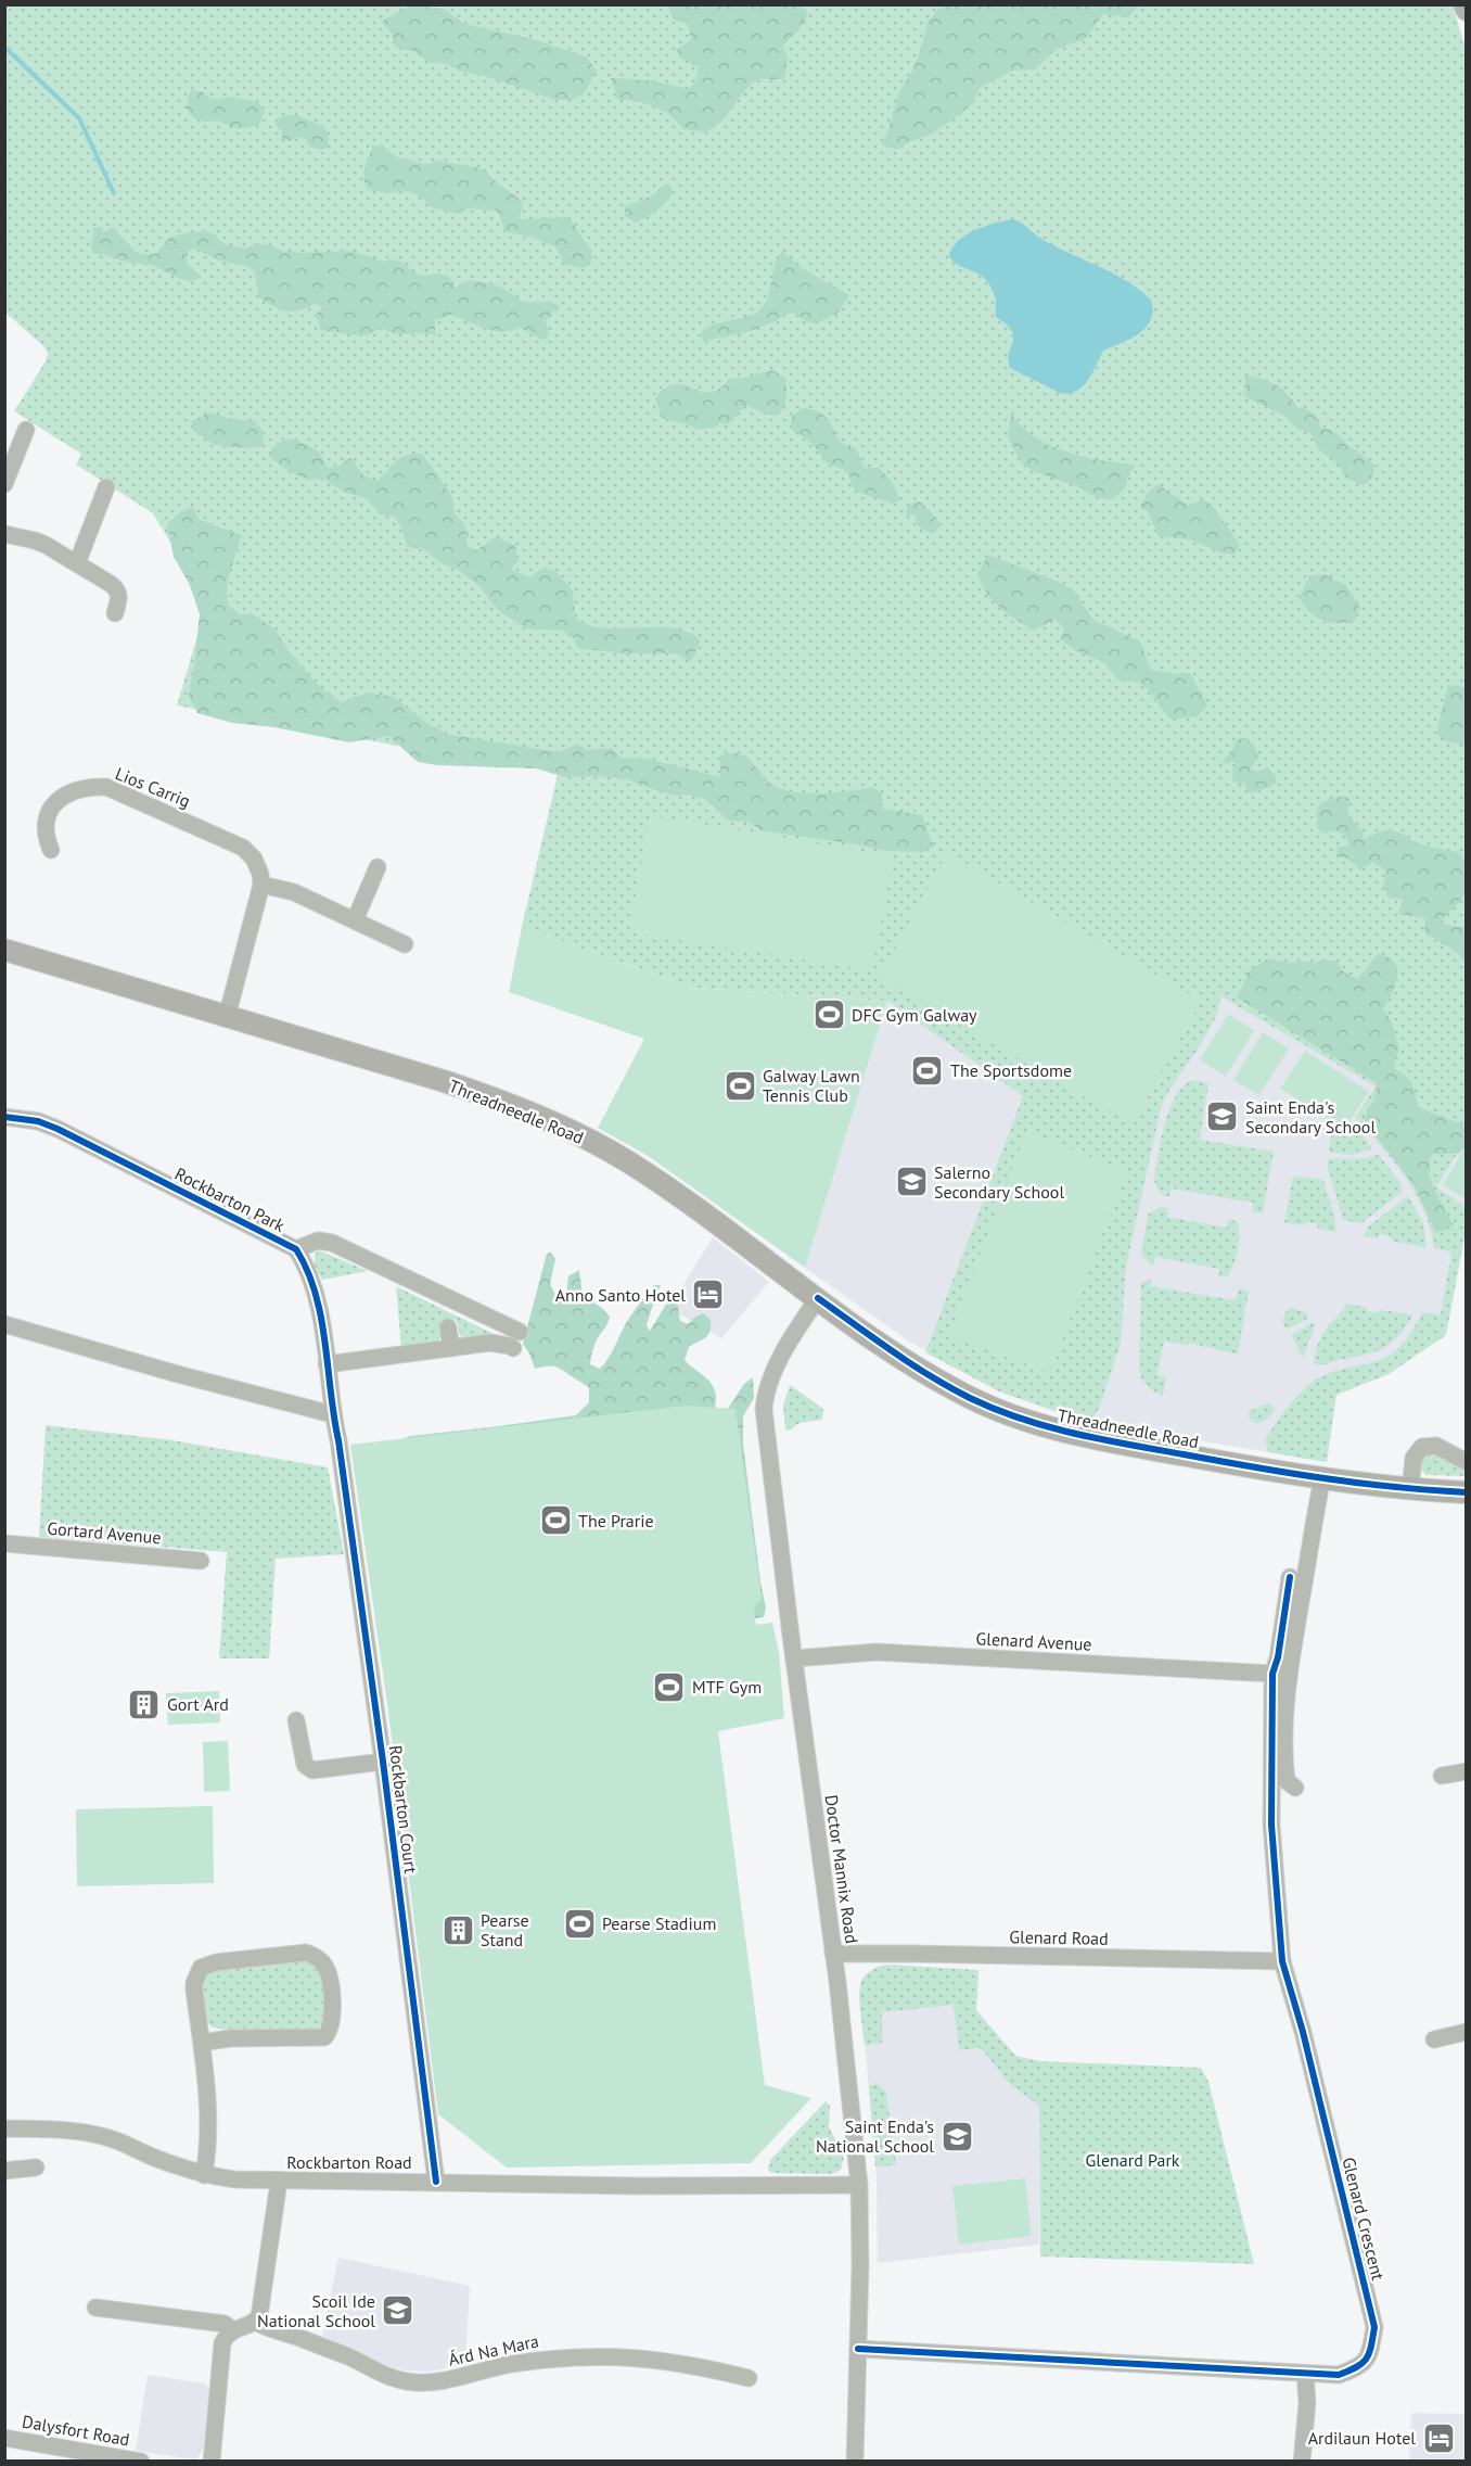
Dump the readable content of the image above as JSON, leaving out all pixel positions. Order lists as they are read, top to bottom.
{
  "streets": {
    "main road": ["Threadneedle Road"],
    "street": [
      "Lios Carrig",
      "Rockbarton Park",
      "Gortard Avenue",
      "Glenard Avenue",
      "Rockbarton Court",
      "Doctor Mannix Road",
      "Glenard Road",
      "Rockbarton Road",
      "Glenard Crescent",
      "Árd Na Mara",
      "Dalysfort Road"
    ]
  },
  "crossings": [
    ["Threadneedle Road", "Doctor Mannix Road"],
    ["Rockbarton Park", "Rockbarton Court"],
    ["Glenard Avenue", "Doctor Mannix Road"],
    ["Glenard Avenue", "Glenard Crescent"],
    ["Rockbarton Court", "Rockbarton Road"],
    ["Doctor Mannix Road", "Glenard Road"],
    ["Doctor Mannix Road", "Rockbarton Road"],
    ["Doctor Mannix Road", "Glenard Crescent"],
    ["Glenard Road", "Glenard Crescent"]
  ],
  "parks": ["Glenard Park"],
  "places": {
    "sports": [
      "DFC Gym Galway",
      "The Sportsdome",
      "Galway Lawn Tennis Club",
      "The Prarie",
      "MTF Gym",
      "Pearse Stadium"
    ],
    "school or university": [
      "Saint Enda's Secondary School",
      "Salerno Secondary School",
      "Saint Enda's National School",
      "Scoil Ide National School"
    ],
    "hotel": ["Anno Santo Hotel", "Ardilaun Hotel"],
    "building": ["Gort Ard", "Pearse Stand"]
  }
}
